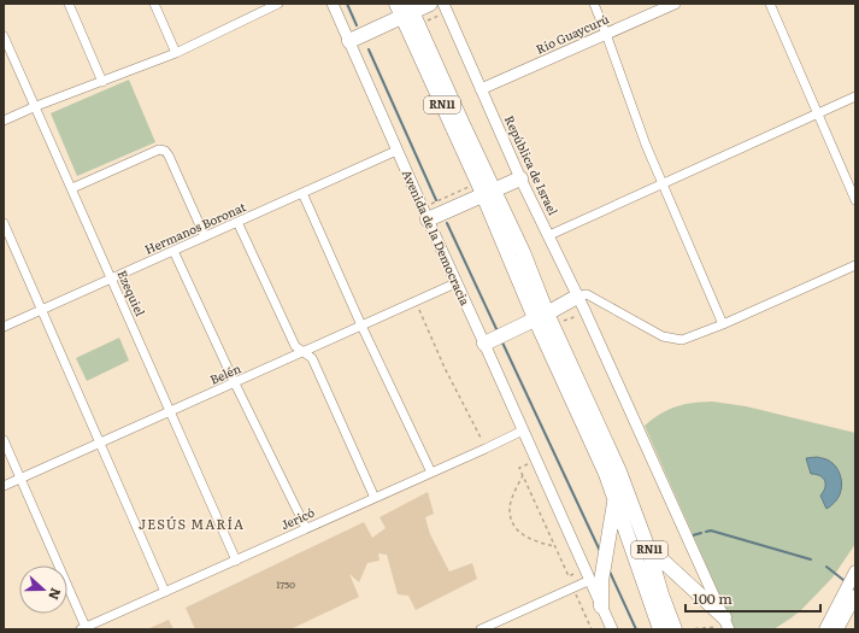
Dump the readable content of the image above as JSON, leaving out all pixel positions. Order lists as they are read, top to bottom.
{
  "streets": {
    "highway": ["RN11"],
    "street": [
      "Río Guaycurú",
      "República de Israel",
      "Hermanos Boronat",
      "Avenida de la Democracia",
      "Ezequiel",
      "Belén",
      "Jericó"
    ]
  },
  "crossings": [
    ["Río Guaycurú", "República de Israel"],
    ["Hermanos Boronat", "Avenida de la Democracia"],
    ["Hermanos Boronat", "Ezequiel"],
    ["Avenida de la Democracia", "Belén"],
    ["Avenida de la Democracia", "Jericó"],
    ["Ezequiel", "Belén"],
    ["Ezequiel", "Jericó"]
  ],
  "districts": ["JESÚS MARÍA"],
  "house_numbers": ["1750"],
  "scale_bar": "100 m",
  "north": "right"
}
